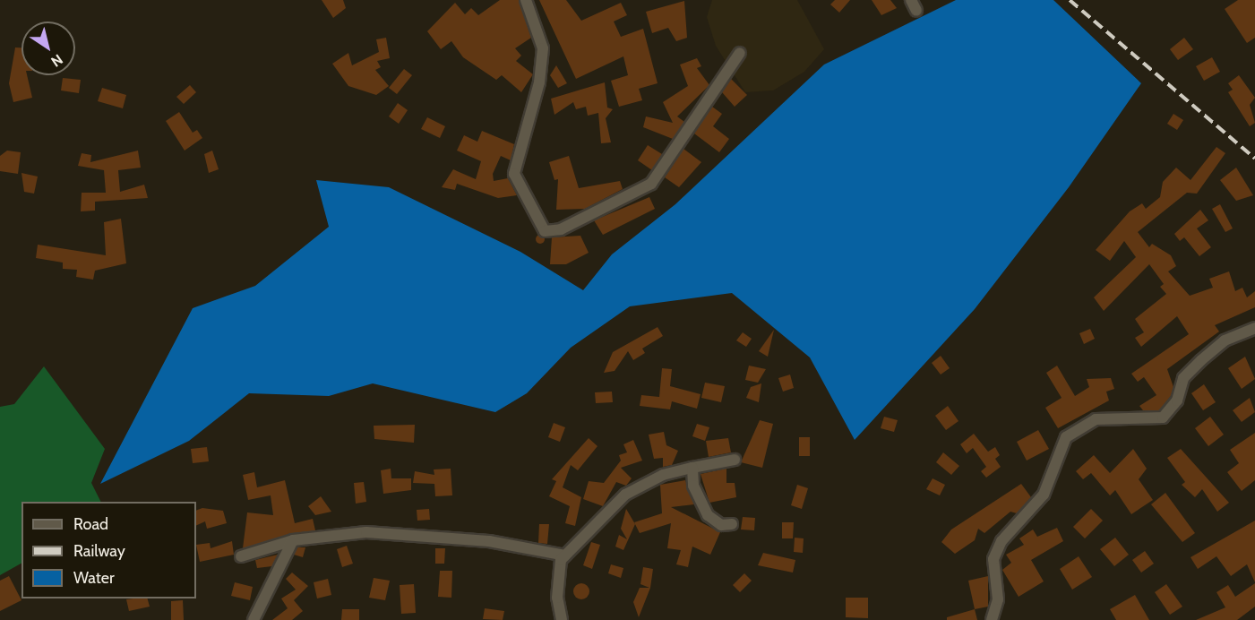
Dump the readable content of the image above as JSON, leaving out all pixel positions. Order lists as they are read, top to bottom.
{
  "legend": ["Road", "Railway", "Water"],
  "north": "bottom right"
}
